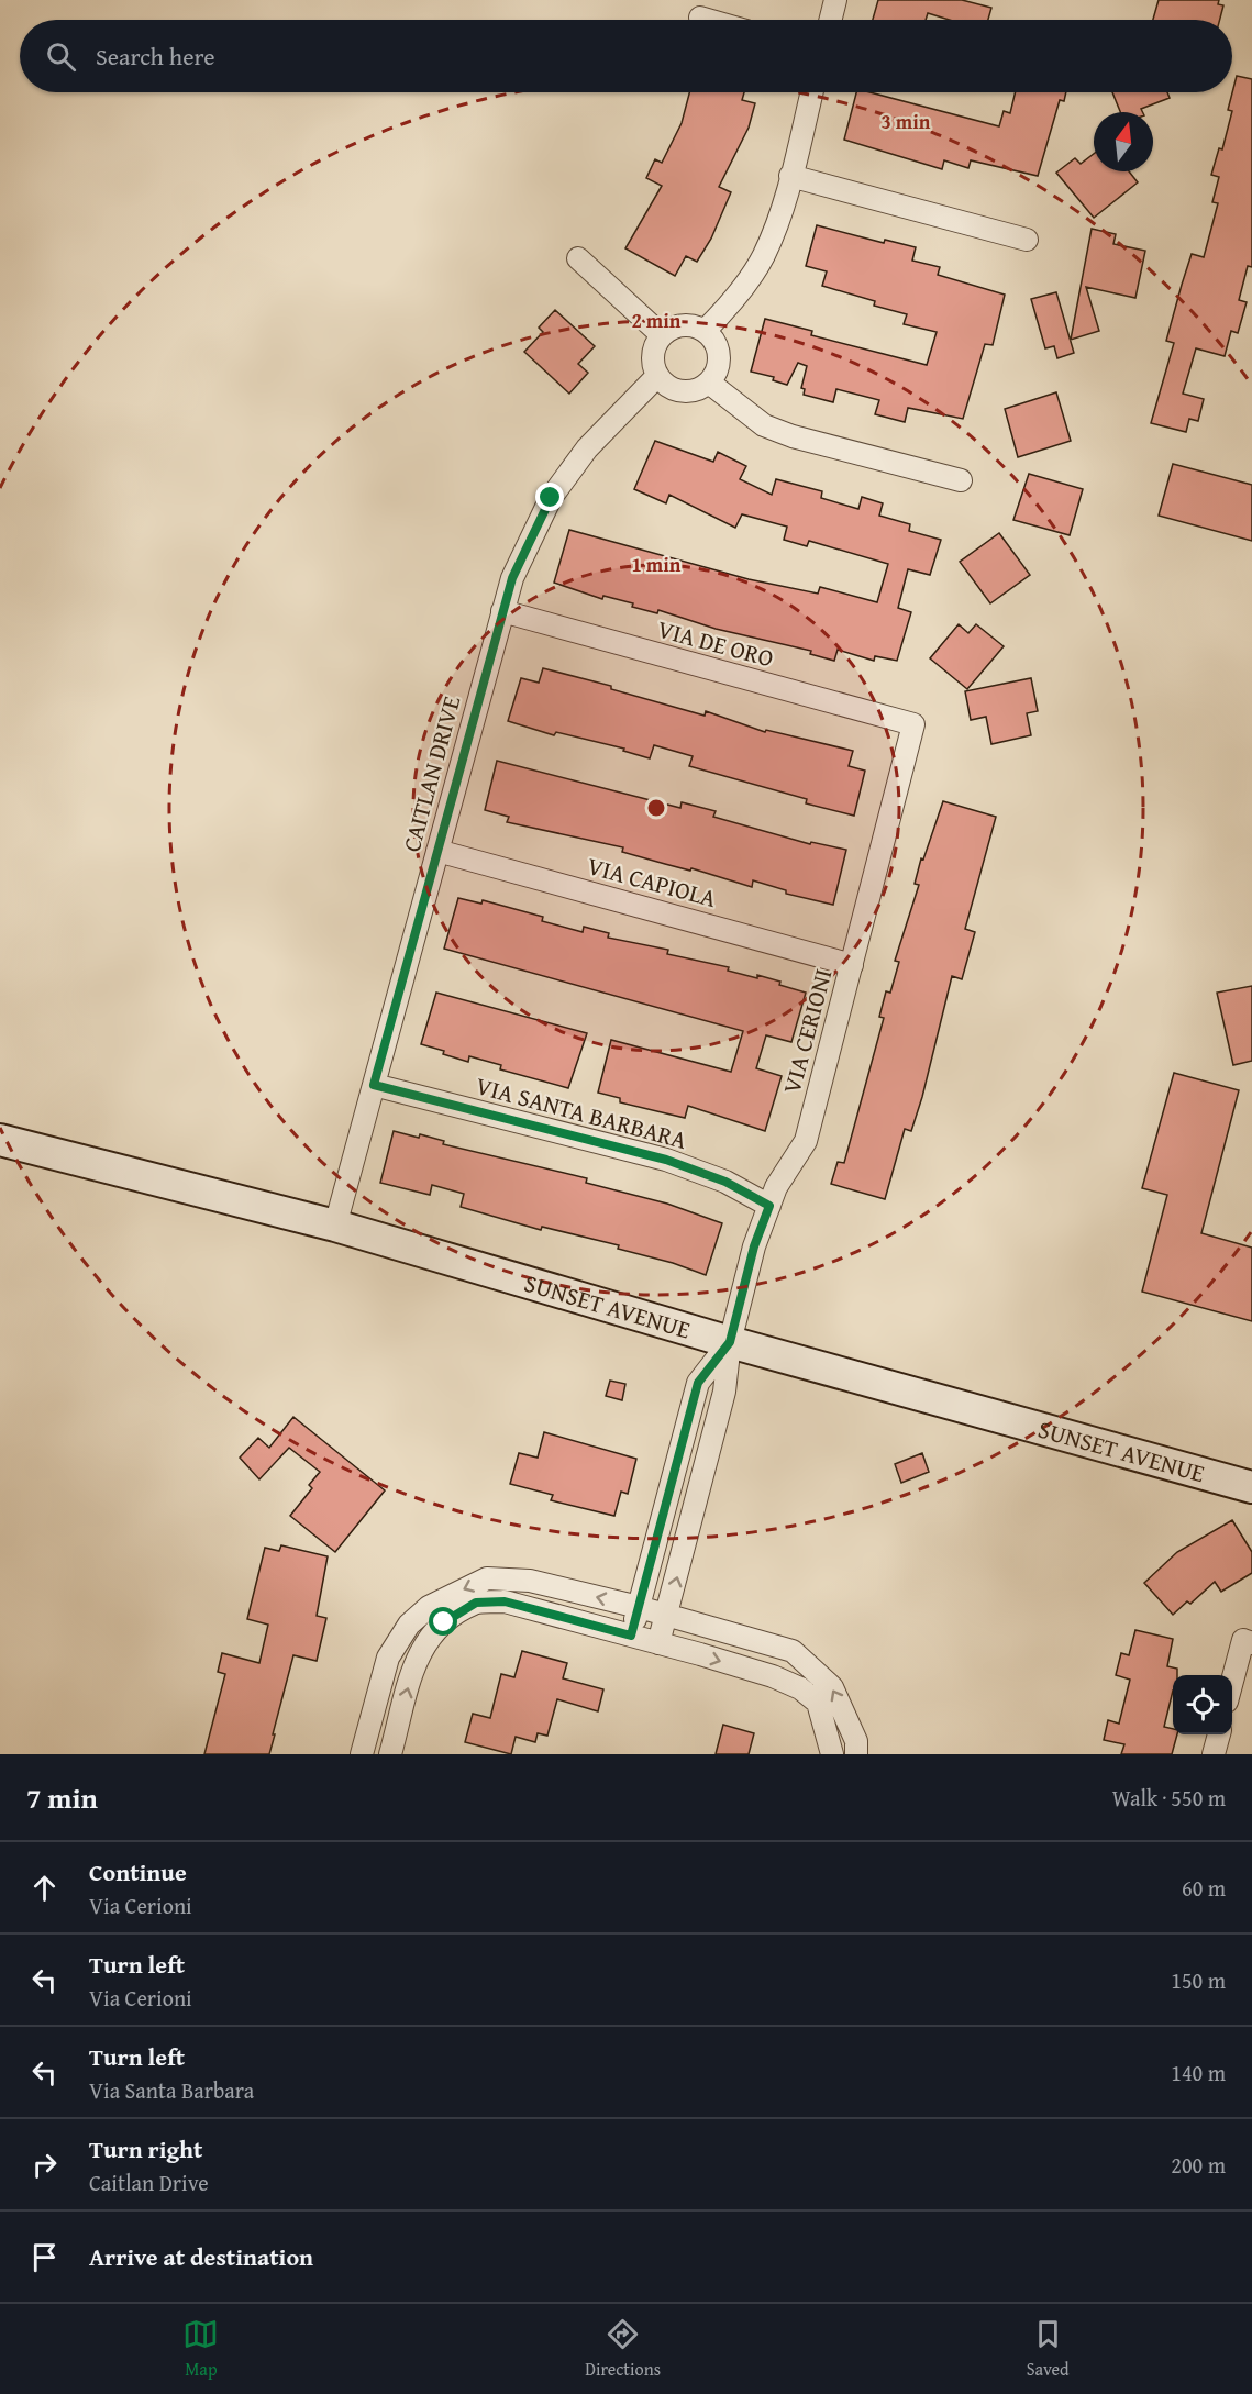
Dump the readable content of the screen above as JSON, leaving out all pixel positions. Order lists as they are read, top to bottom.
{
  "streets": {
    "main road": ["SUNSET AVENUE"],
    "street": [
      "VIA DE ORO",
      "CAITLAN DRIVE",
      "VIA CAPIOLA",
      "VIA CERIONI",
      "VIA SANTA BARBARA"
    ]
  },
  "crossings": [
    ["VIA DE ORO", "CAITLAN DRIVE"],
    ["VIA DE ORO", "VIA CERIONI"],
    ["CAITLAN DRIVE", "VIA CAPIOLA"],
    ["CAITLAN DRIVE", "VIA SANTA BARBARA"],
    ["CAITLAN DRIVE", "SUNSET AVENUE"],
    ["VIA CAPIOLA", "VIA CERIONI"],
    ["VIA CERIONI", "VIA SANTA BARBARA"],
    ["VIA CERIONI", "SUNSET AVENUE"]
  ],
  "north": "top",
  "page": {
    "search": "Search here",
    "heading": ["7 min", "Walk · 550 m"],
    "list": [
      ["Continue", "Via Cerioni", "60 m"],
      ["Turn left", "Via Cerioni", "150 m"],
      ["Turn left", "Via Santa Barbara", "140 m"],
      ["Turn right", "Caitlan Drive", "200 m"],
      "Arrive at destination"
    ],
    "nav": ["Map", "Directions", "Saved"]
  },
  "rings": ["3 min", "2 min", "1 min"]
}
